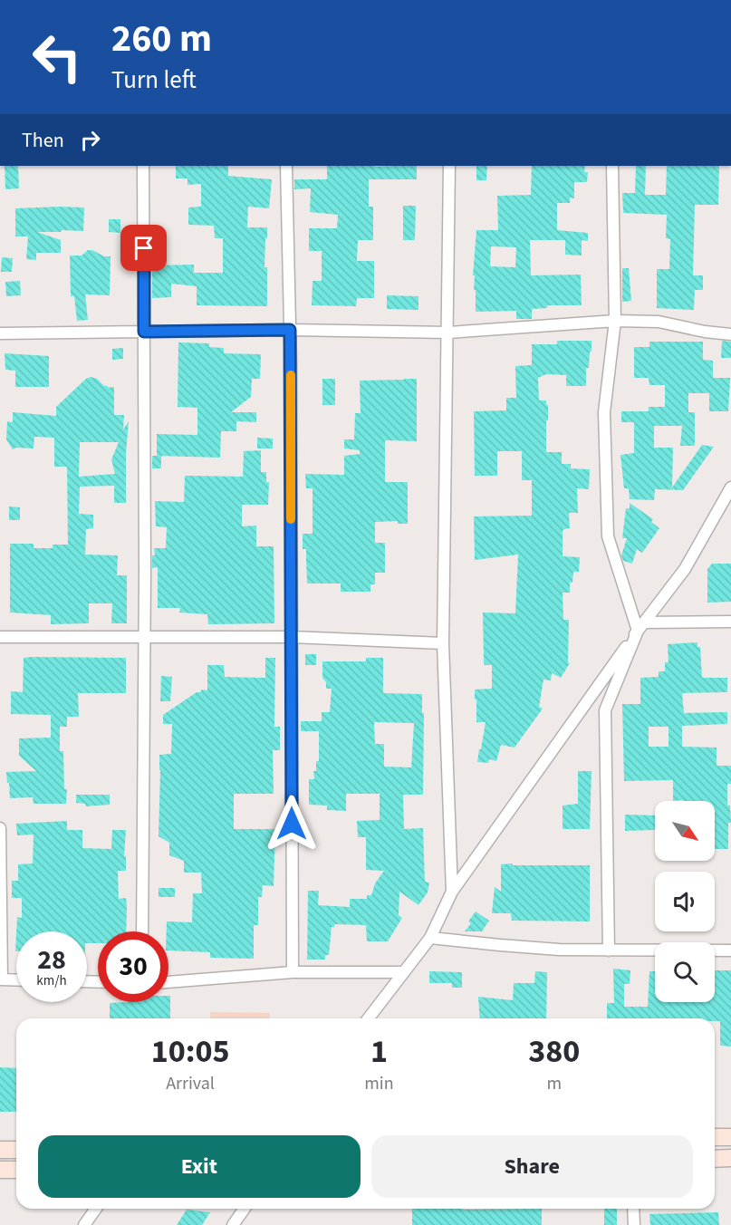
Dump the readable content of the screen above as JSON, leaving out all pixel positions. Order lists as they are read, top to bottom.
{
  "north": "bottom right",
  "page": {
    "turn": ["260 m", "Turn left"],
    "then": "Then",
    "speed": "28 km/h",
    "limit": "30",
    "eta": [
      "10:05",
      "Arrival",
      "1",
      "min",
      "380",
      "m"
    ],
    "buttons": ["Exit", "Share"]
  }
}
